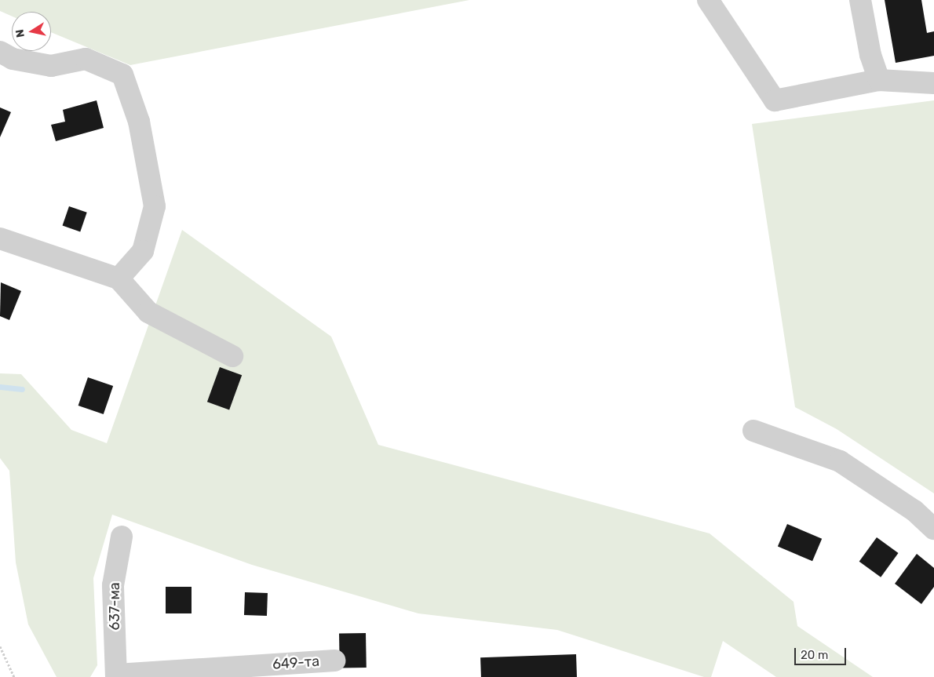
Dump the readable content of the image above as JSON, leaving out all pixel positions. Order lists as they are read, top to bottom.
{
  "streets": {
    "street": ["637-ма", "649-та"]
  },
  "crossings": [
    ["637-ма", "649-та"]
  ],
  "scale_bar": "20 m",
  "north": "left"
}
